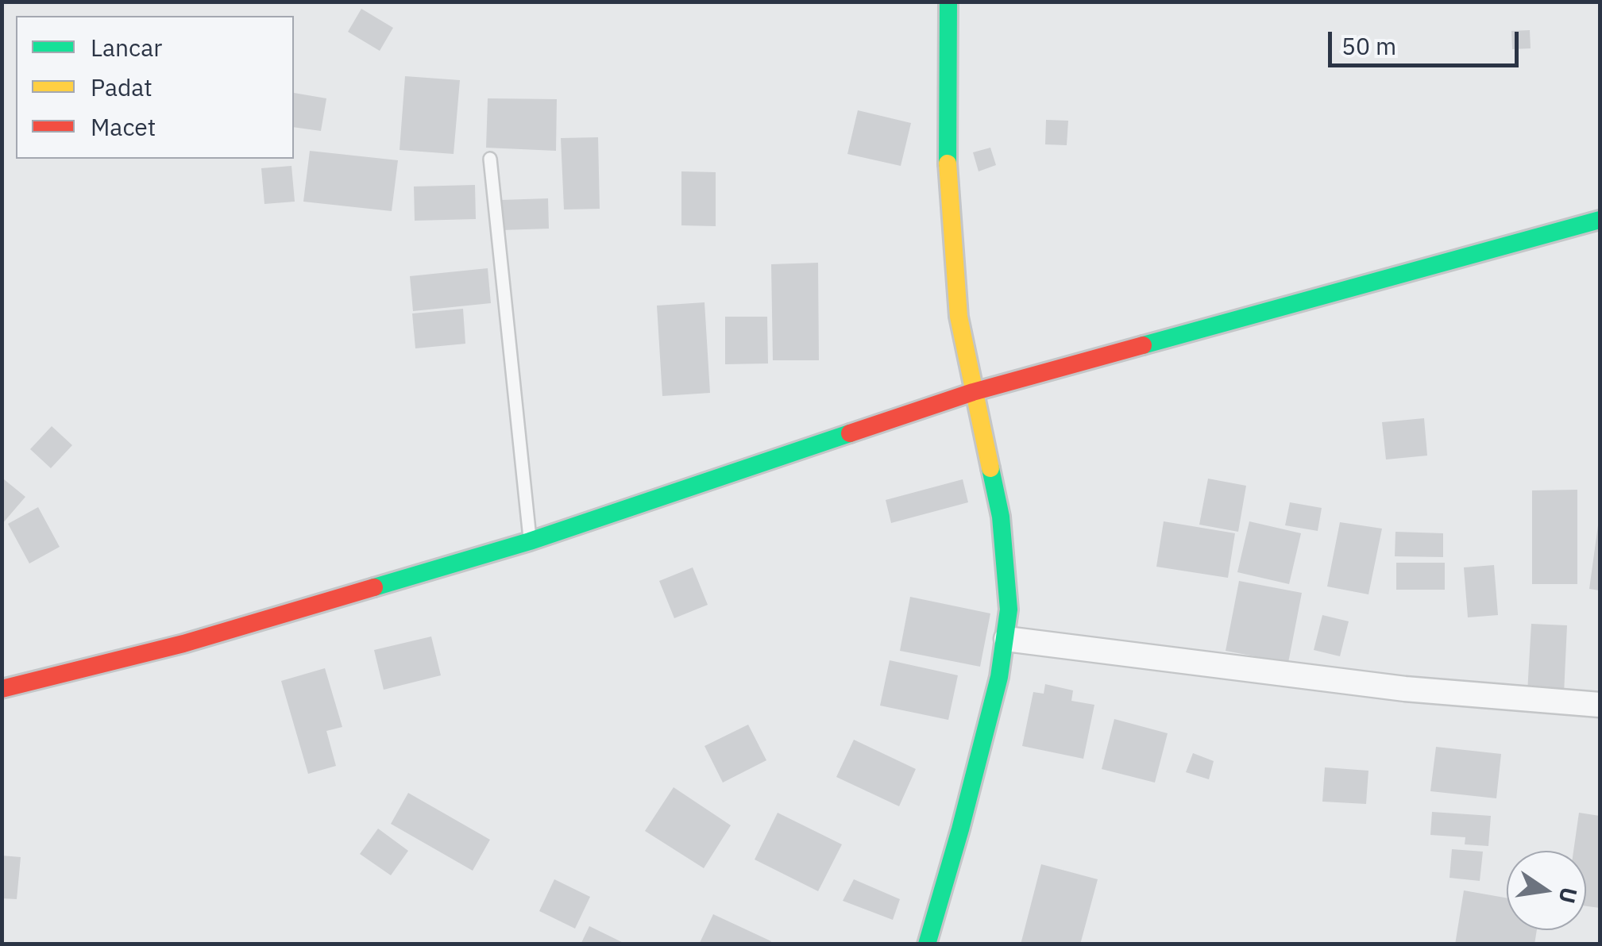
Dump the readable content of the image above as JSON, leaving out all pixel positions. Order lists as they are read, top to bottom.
{
  "legend": ["Lancar", "Padat", "Macet"],
  "scale_bar": "50 m",
  "north": "right"
}
